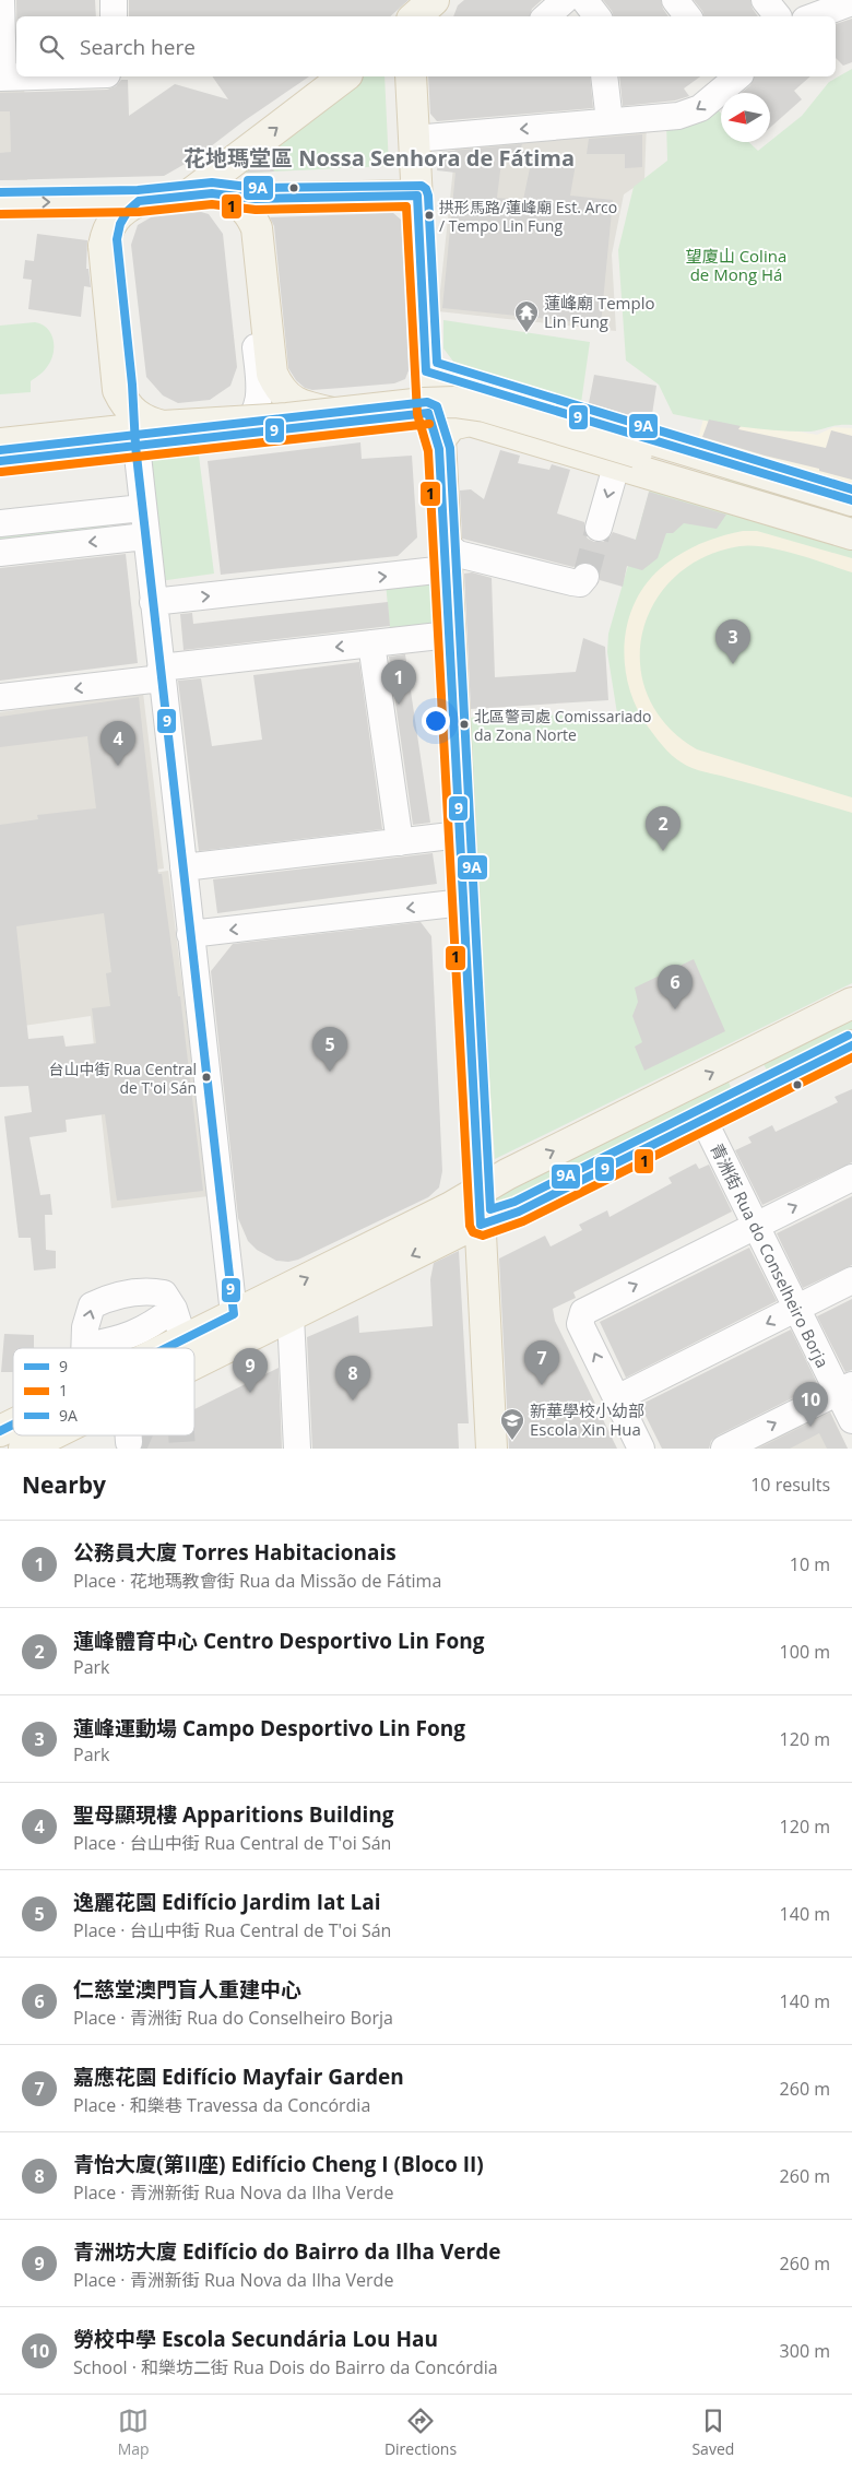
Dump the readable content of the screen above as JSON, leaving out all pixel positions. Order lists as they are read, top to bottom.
{
  "streets": {
    "street": ["青洲街 Rua do Conselheiro Borja"]
  },
  "districts": ["花地瑪堂區 Nossa Senhora de Fátima"],
  "parks": ["望廈山 Colina de Mong Há"],
  "places": {
    "other": ["拱形馬路/蓮峰廟 Est. Arco / Tempo Lin Fung", "北區警司處 Comissariado da Zona Norte", "台山中街 Rua Central de T'oi Sán"],
    "temple": ["蓮峰廟 Templo Lin Fung"],
    "school or university": ["新華學校小幼部 Escola Xin Hua"]
  },
  "lines": ["transit line 9A", "transit line 9", "transit line 1"],
  "legend": ["9", "1", "9A"],
  "north": "left",
  "page": {
    "search": "Search here",
    "pins": [
      "3",
      "1",
      "4",
      "2",
      "6",
      "5",
      "7",
      "9",
      "8",
      "10"
    ],
    "heading": ["Nearby", "10 results"],
    "list": [
      {
        "mark": "1",
        "name": "公務員大廈 Torres Habitacionais",
        "note": "Place · 花地瑪教會街 Rua da Missão de Fátima",
        "value": "10 m"
      },
      {
        "mark": "2",
        "name": "蓮峰體育中心 Centro Desportivo Lin Fong",
        "note": "Park",
        "value": "100 m"
      },
      {
        "mark": "3",
        "name": "蓮峰運動場 Campo Desportivo Lin Fong",
        "note": "Park",
        "value": "120 m"
      },
      {
        "mark": "4",
        "name": "聖母顯現樓 Apparitions Building",
        "note": "Place · 台山中街 Rua Central de T'oi Sán",
        "value": "120 m"
      },
      {
        "mark": "5",
        "name": "逸麗花園 Edifício Jardim Iat Lai",
        "note": "Place · 台山中街 Rua Central de T'oi Sán",
        "value": "140 m"
      },
      {
        "mark": "6",
        "name": "仁慈堂澳門盲人重建中心",
        "note": "Place · 青洲街 Rua do Conselheiro Borja",
        "value": "140 m"
      },
      {
        "mark": "7",
        "name": "嘉應花園 Edifício Mayfair Garden",
        "note": "Place · 和樂巷 Travessa da Concórdia",
        "value": "260 m"
      },
      {
        "mark": "8",
        "name": "青怡大廈(第II座) Edifício Cheng I (Bloco II)",
        "note": "Place · 青洲新街 Rua Nova da Ilha Verde",
        "value": "260 m"
      },
      {
        "mark": "9",
        "name": "青洲坊大廈 Edifício do Bairro da Ilha Verde",
        "note": "Place · 青洲新街 Rua Nova da Ilha Verde",
        "value": "260 m"
      },
      {
        "mark": "10",
        "name": "勞校中學 Escola Secundária Lou Hau",
        "note": "School · 和樂坊二街 Rua Dois do Bairro da Concórdia",
        "value": "300 m"
      }
    ],
    "nav": ["Map", "Directions", "Saved"]
  }
}
